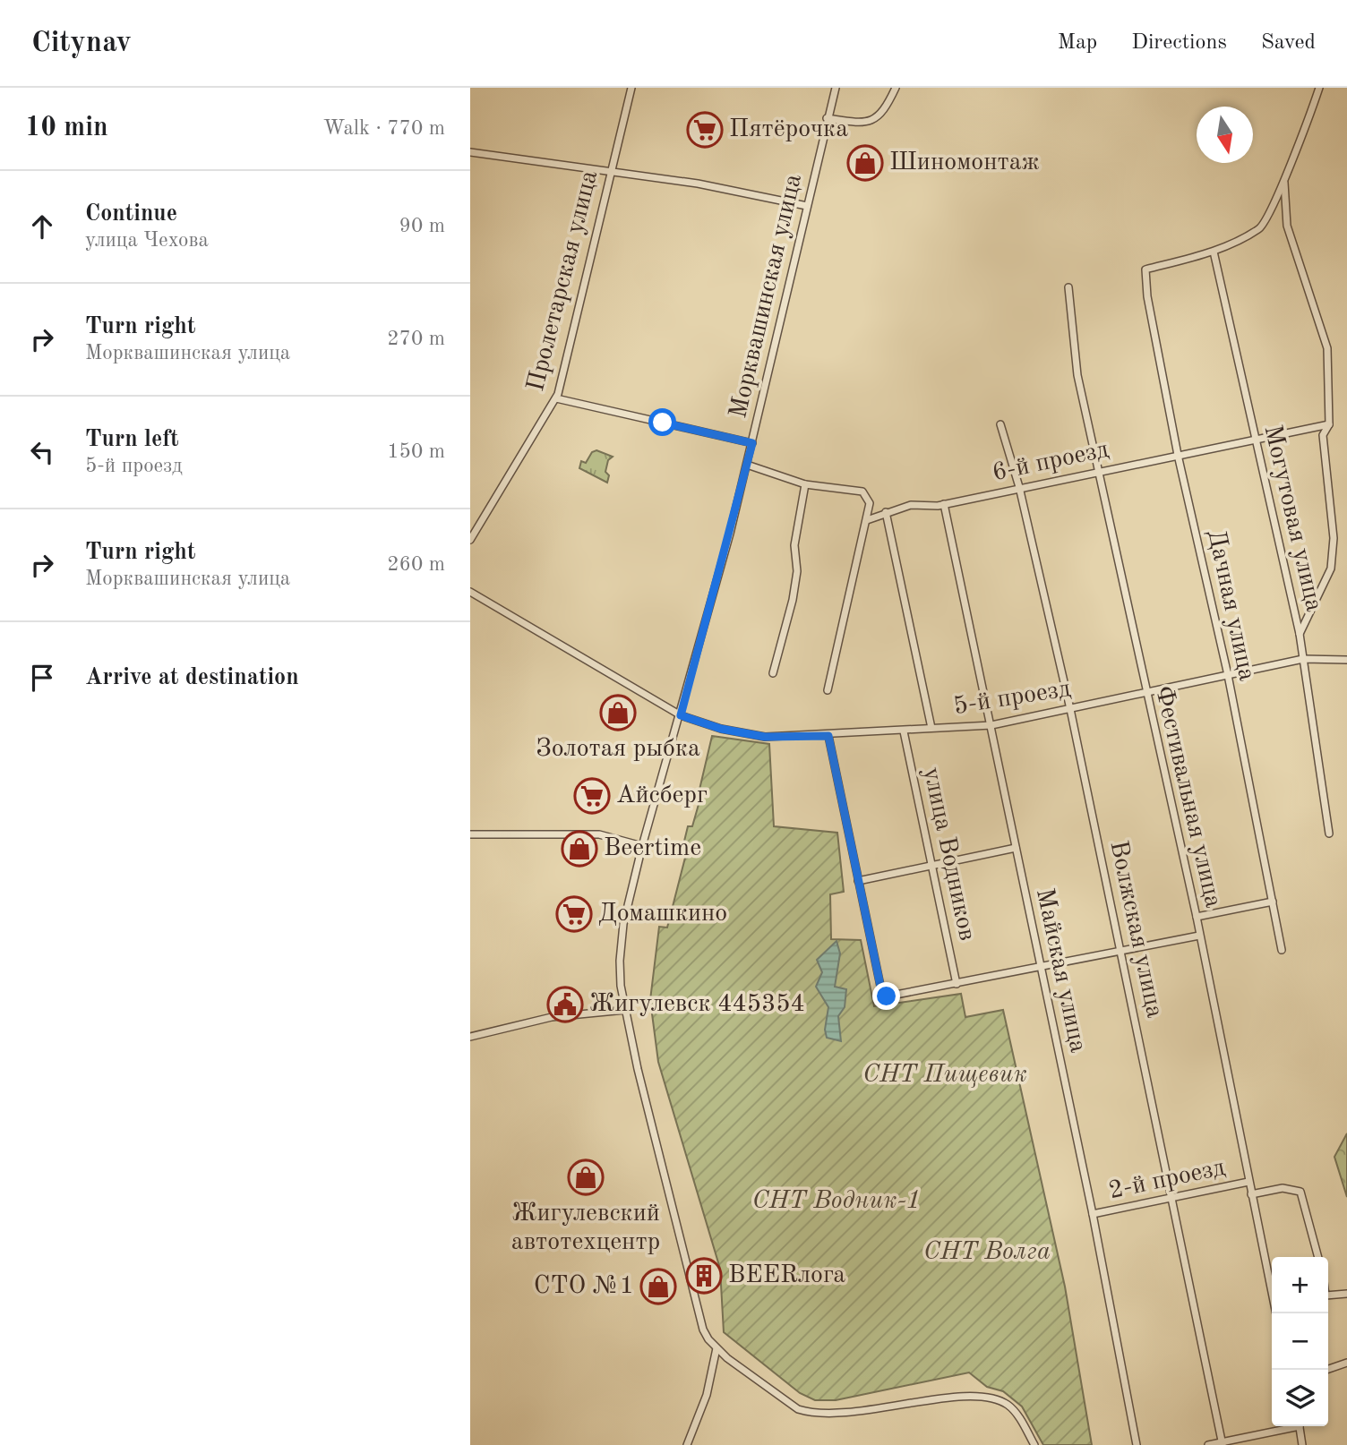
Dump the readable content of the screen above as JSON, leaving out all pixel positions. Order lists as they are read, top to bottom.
{
  "streets": {
    "street": [
      "Пролетарская улица",
      "Морквашинская улица",
      "6-й проезд",
      "Могутовая улица",
      "Дачная улица",
      "5-й проезд",
      "Фестивальная улица",
      "улица Водников",
      "Волжская улица",
      "Майская улица",
      "2-й проезд"
    ]
  },
  "crossings": [
    ["Морквашинская улица", "5-й проезд"],
    ["6-й проезд", "Могутовая улица"],
    ["6-й проезд", "Дачная улица"],
    ["6-й проезд", "Фестивальная улица"],
    ["6-й проезд", "Волжская улица"],
    ["6-й проезд", "Майская улица"],
    ["Могутовая улица", "Дачная улица"],
    ["Могутовая улица", "5-й проезд"],
    ["Дачная улица", "5-й проезд"],
    ["5-й проезд", "Фестивальная улица"],
    ["5-й проезд", "улица Водников"],
    ["5-й проезд", "Волжская улица"],
    ["5-й проезд", "Майская улица"],
    ["Фестивальная улица", "2-й проезд"],
    ["Волжская улица", "2-й проезд"],
    ["Майская улица", "2-й проезд"]
  ],
  "parks": ["СНТ Пищевик", "СНТ Водник-1", "СНТ Волга"],
  "places": {
    "supermarket": ["Пятёрочка", "Айсберг", "Домашкино"],
    "shop": [
      "Шиномонтаж",
      "Золотая рыбка",
      "Beertime",
      "Жигулевский автотехцентр",
      "СТО №1"
    ],
    "public building": ["Жигулевск 445354"],
    "building": ["BEERлога"]
  },
  "north": "bottom",
  "page": {
    "header": "Citynav",
    "nav": ["Map", "Directions", "Saved"],
    "heading": ["10 min", "Walk · 770 m"],
    "list": [
      ["Continue", "улица Чехова", "90 m"],
      ["Turn right", "Морквашинская улица", "270 m"],
      ["Turn left", "5-й проезд", "150 m"],
      ["Turn right", "Морквашинская улица", "260 m"],
      "Arrive at destination"
    ],
    "map_buttons": ["+", "−"]
  }
}
